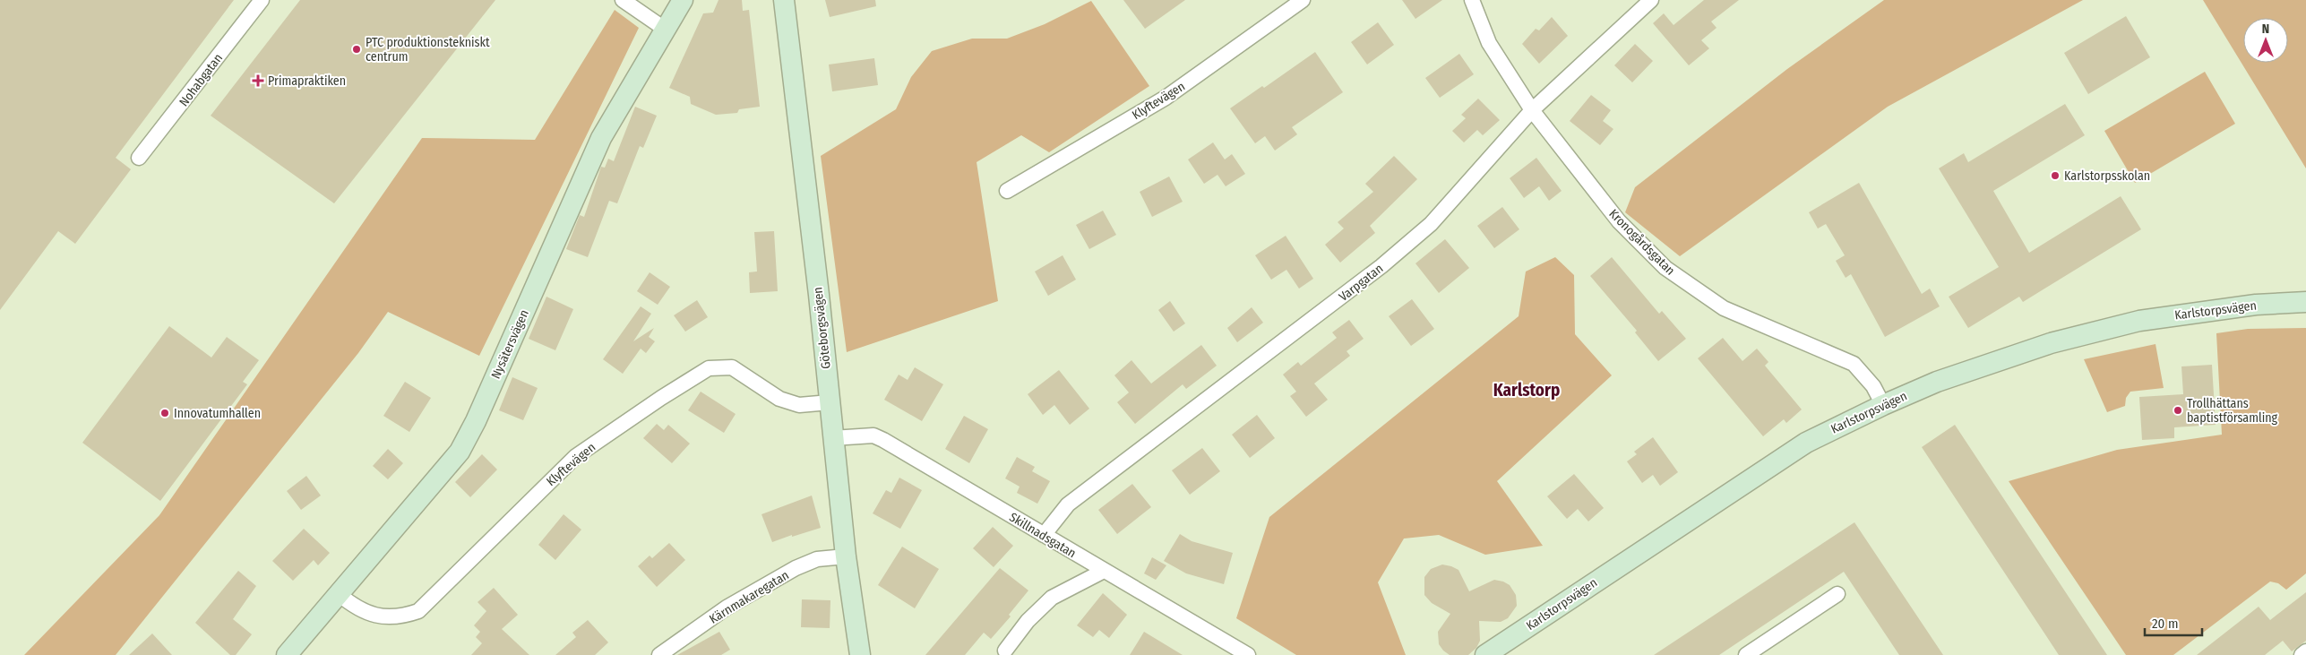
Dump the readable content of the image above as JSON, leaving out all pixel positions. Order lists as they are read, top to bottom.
{
  "streets": {
    "street": [
      "Nohabgatan",
      "Klyftevägen",
      "Kronogårdsgatan",
      "Varpgatan",
      "Karlstorpsvägen",
      "Göteborgsvägen",
      "Nysätersvägen",
      "Skillnadsgatan",
      "Kärnmakaregatan"
    ]
  },
  "crossings": [
    ["Klyftevägen", "Göteborgsvägen"],
    ["Klyftevägen", "Nysätersvägen"],
    ["Kronogårdsgatan", "Varpgatan"],
    ["Kronogårdsgatan", "Karlstorpsvägen"],
    ["Varpgatan", "Skillnadsgatan"],
    ["Göteborgsvägen", "Skillnadsgatan"],
    ["Göteborgsvägen", "Kärnmakaregatan"]
  ],
  "districts": ["Karlstorp"],
  "places": {
    "other": [
      "PTC produktionstekniskt centrum",
      "Karlstorpsskolan",
      "Trollhättans baptistförsamling",
      "Innovatumhallen"
    ],
    "health": ["Primapraktiken"]
  },
  "scale_bar": "20 m",
  "north": "top"
}
